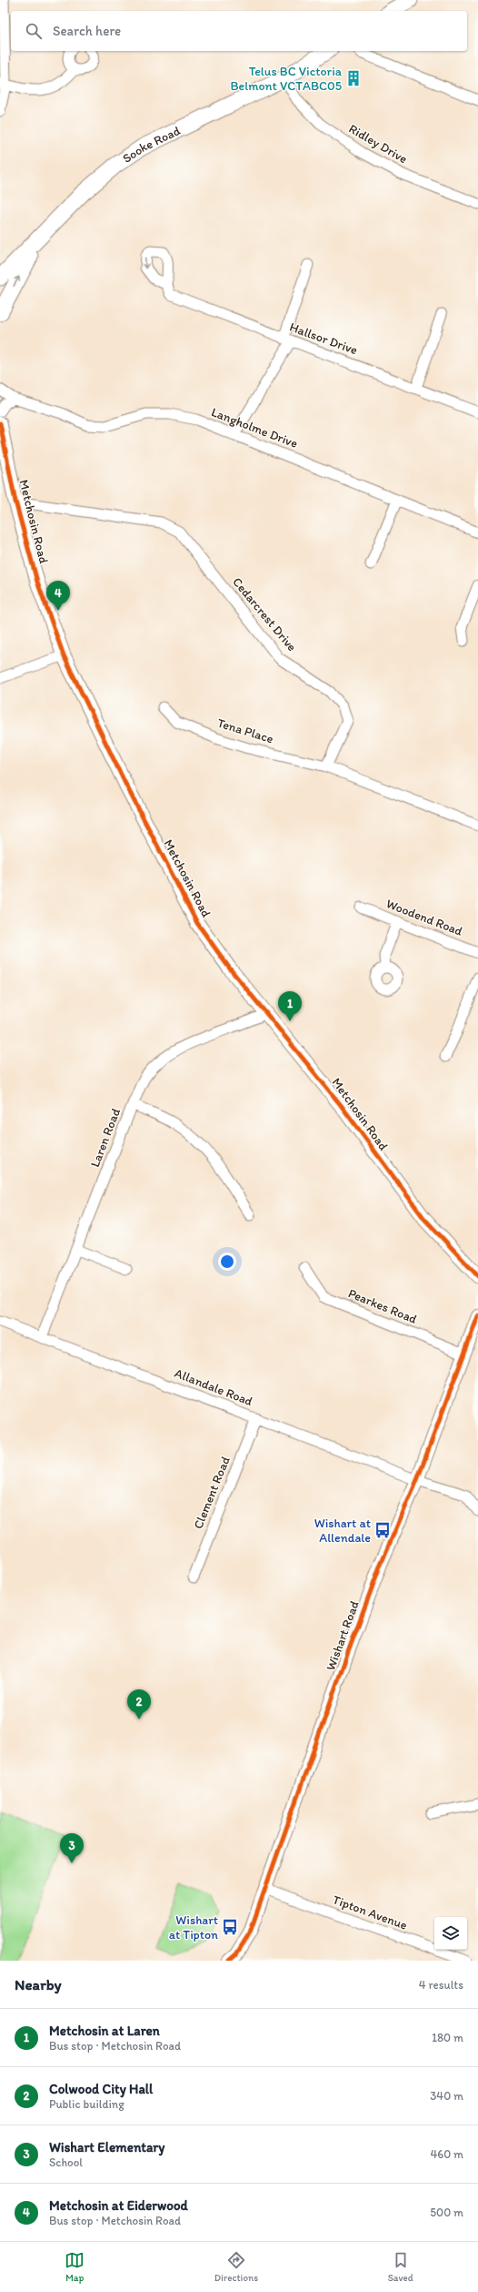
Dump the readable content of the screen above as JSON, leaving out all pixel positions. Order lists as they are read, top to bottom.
{
  "streets": {
    "main road": ["Sooke Road", "Metchosin Road"],
    "street": [
      "Ridley Drive",
      "Hallsor Drive",
      "Langholme Drive",
      "Cedarcrest Drive",
      "Tena Place",
      "Woodend Road",
      "Laren Road",
      "Pearkes Road",
      "Allandale Road",
      "Clement Road",
      "Wishart Road",
      "Tipton Avenue"
    ]
  },
  "crossings": [
    ["Ridley Drive", "Sooke Road"],
    ["Metchosin Road", "Cedarcrest Drive"],
    ["Metchosin Road", "Laren Road"],
    ["Cedarcrest Drive", "Tena Place"],
    ["Laren Road", "Allandale Road"],
    ["Pearkes Road", "Wishart Road"],
    ["Allandale Road", "Clement Road"],
    ["Allandale Road", "Wishart Road"],
    ["Wishart Road", "Tipton Avenue"]
  ],
  "places": {
    "building": ["Telus BC Victoria Belmont VCTABC05"],
    "bus stop": ["Wishart at Allendale", "Wishart at Tipton"]
  },
  "page": {
    "search": "Search here",
    "pins": [
      "4",
      "1",
      "2",
      "3"
    ],
    "heading": ["Nearby", "4 results"],
    "list": [
      {
        "mark": "1",
        "name": "Metchosin at Laren",
        "note": "Bus stop · Metchosin Road",
        "value": "180 m"
      },
      {
        "mark": "2",
        "name": "Colwood City Hall",
        "note": "Public building",
        "value": "340 m"
      },
      {
        "mark": "3",
        "name": "Wishart Elementary",
        "note": "School",
        "value": "460 m"
      },
      {
        "mark": "4",
        "name": "Metchosin at Eiderwood",
        "note": "Bus stop · Metchosin Road",
        "value": "500 m"
      }
    ],
    "nav": ["Map", "Directions", "Saved"]
  }
}
